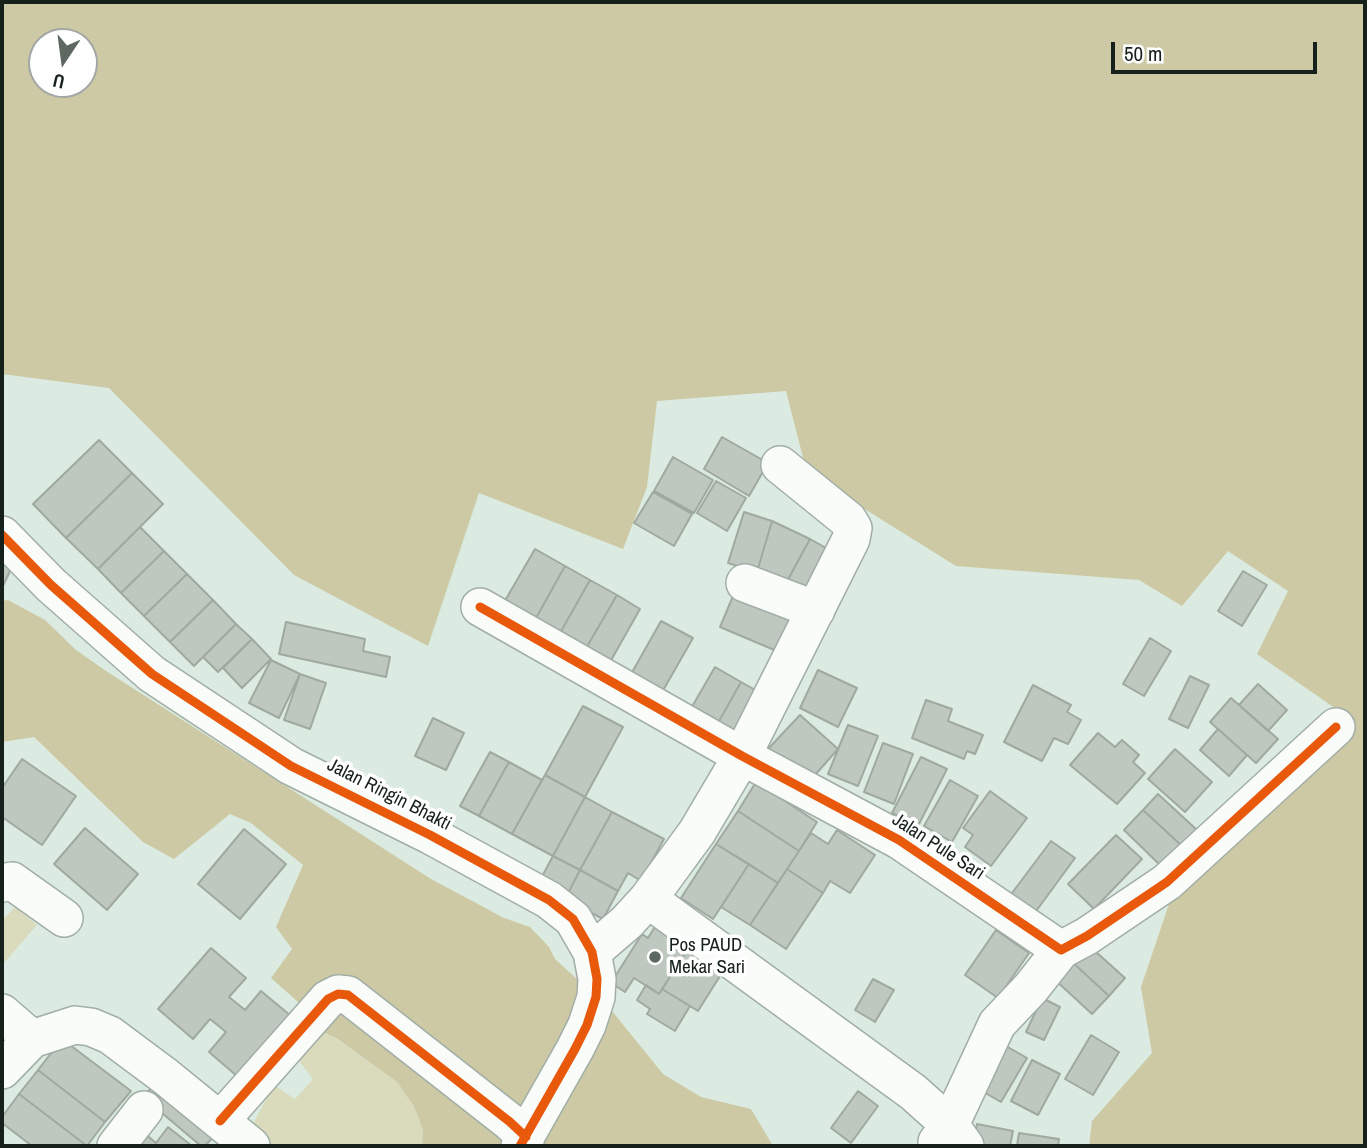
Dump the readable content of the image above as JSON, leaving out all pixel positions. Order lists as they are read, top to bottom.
{
  "streets": {
    "street": ["Jalan Ringin Bhakti", "Jalan Pule Sari"]
  },
  "places": ["Pos PAUD Mekar Sari"],
  "scale_bar": "50 m",
  "north": "bottom"
}
